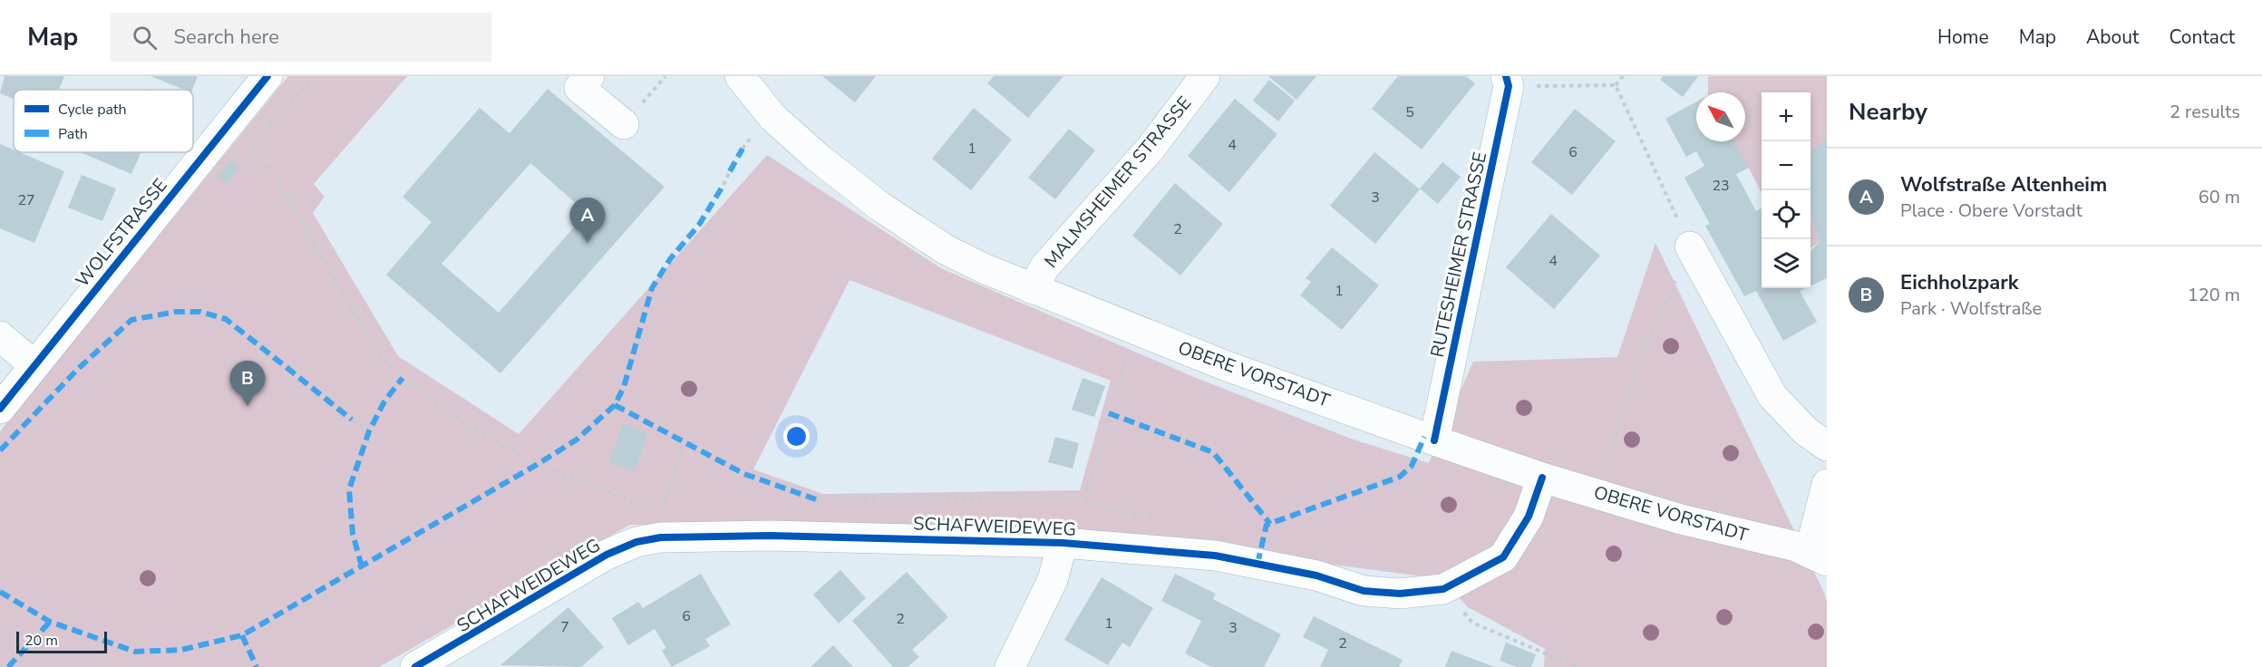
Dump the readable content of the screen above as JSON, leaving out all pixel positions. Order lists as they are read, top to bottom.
{
  "streets": {
    "street": [
      "MALMSHEIMER STRASSE",
      "WOLFSTRASSE",
      "RUTESHEIMER STRASSE",
      "OBERE VORSTADT",
      "SCHAFWEIDEWEG"
    ]
  },
  "crossings": [
    ["MALMSHEIMER STRASSE", "OBERE VORSTADT"],
    ["RUTESHEIMER STRASSE", "OBERE VORSTADT"],
    ["OBERE VORSTADT", "SCHAFWEIDEWEG"]
  ],
  "house_numbers": [
    "5",
    "4",
    "1",
    "6",
    "23",
    "3",
    "27",
    "2",
    "4",
    "1",
    "6",
    "2",
    "1",
    "7",
    "3",
    "2"
  ],
  "legend": ["Cycle path", "Path"],
  "scale_bar": "20 m",
  "north": "top left",
  "page": {
    "header": "Map",
    "search": "Search here",
    "nav": [
      "Home",
      "Map",
      "About",
      "Contact"
    ],
    "heading": ["Nearby", "2 results"],
    "map_buttons": ["+", "−"],
    "list": [
      {
        "mark": "A",
        "name": "Wolfstraße Altenheim",
        "note": "Place · Obere Vorstadt",
        "value": "60 m"
      },
      {
        "mark": "B",
        "name": "Eichholzpark",
        "note": "Park · Wolfstraße",
        "value": "120 m"
      }
    ],
    "pins": ["A", "B"],
    "scale": "20 m"
  }
}
